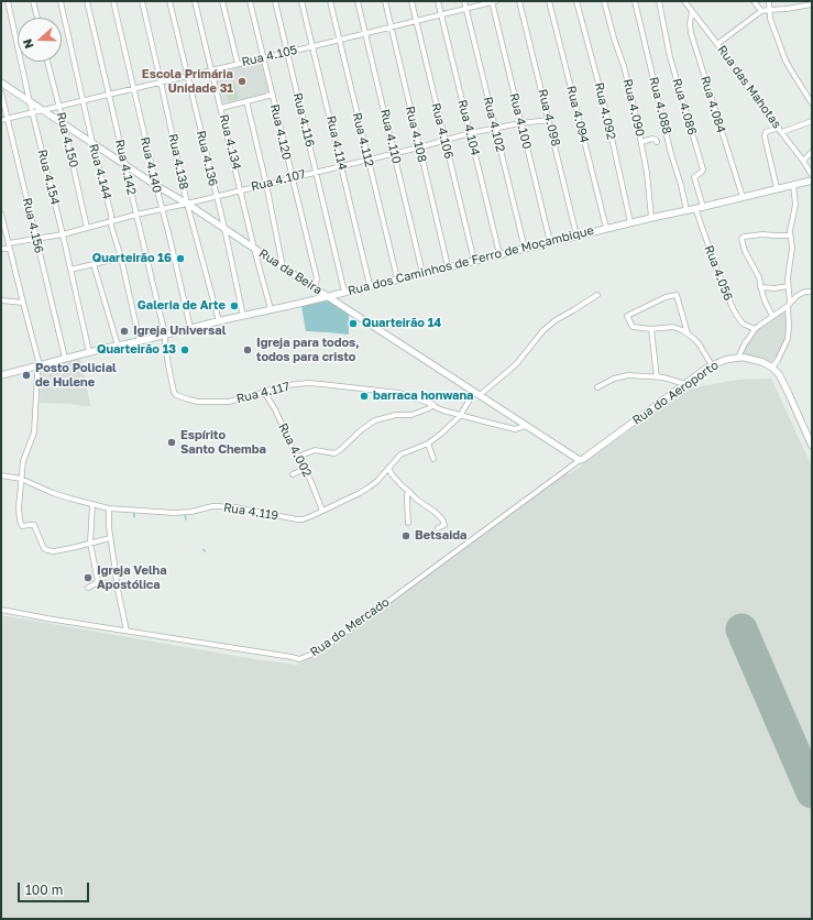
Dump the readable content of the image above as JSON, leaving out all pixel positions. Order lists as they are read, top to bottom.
{
  "streets": {
    "main road": ["Rua dos Caminhos de Ferro de Moçambique", "Rua da Beira", "Rua do Aeroporto"],
    "street": [
      "Rua 4.105",
      "Rua das Mahotas",
      "Rua 4.084",
      "Rua 4.088",
      "Rua 4.086",
      "Rua 4.090",
      "Rua 4.092",
      "Rua 4.094",
      "Rua 4.098",
      "Rua 4.116",
      "Rua 4.100",
      "Rua 4.102",
      "Rua 4.104",
      "Rua 4.106",
      "Rua 4.120",
      "Rua 4.108",
      "Rua 4.110",
      "Rua 4.150",
      "Rua 4.112",
      "Rua 4.134",
      "Rua 4.114",
      "Rua 4.136",
      "Rua 4.138",
      "Rua 4.140",
      "Rua 4.142",
      "Rua 4.144",
      "Rua 4.154",
      "Rua 4.107",
      "Rua 4.156",
      "Rua 4.056",
      "Rua 4.117",
      "Rua 4.002",
      "Rua 4.119",
      "Rua do Mercado"
    ]
  },
  "crossings": [
    ["Rua 4.105", "Rua 4.116"],
    ["Rua 4.105", "Rua 4.100"],
    ["Rua 4.105", "Rua 4.102"],
    ["Rua 4.105", "Rua 4.104"],
    ["Rua 4.105", "Rua 4.106"],
    ["Rua 4.105", "Rua 4.120"],
    ["Rua 4.105", "Rua 4.108"],
    ["Rua 4.105", "Rua 4.110"],
    ["Rua 4.105", "Rua 4.150"],
    ["Rua 4.105", "Rua 4.112"],
    ["Rua 4.105", "Rua 4.134"],
    ["Rua 4.105", "Rua 4.114"],
    ["Rua 4.105", "Rua 4.136"],
    ["Rua 4.105", "Rua 4.138"],
    ["Rua 4.105", "Rua 4.140"],
    ["Rua 4.105", "Rua 4.142"],
    ["Rua 4.105", "Rua 4.144"],
    ["Rua 4.105", "Rua 4.154"],
    ["Rua 4.105", "Rua 4.156"],
    ["Rua 4.105", "Rua da Beira"],
    ["Rua das Mahotas", "Rua 4.084"],
    ["Rua 4.084", "Rua dos Caminhos de Ferro de Moçambique"],
    ["Rua 4.088", "Rua dos Caminhos de Ferro de Moçambique"],
    ["Rua 4.086", "Rua dos Caminhos de Ferro de Moçambique"],
    ["Rua 4.090", "Rua dos Caminhos de Ferro de Moçambique"],
    ["Rua 4.092", "Rua dos Caminhos de Ferro de Moçambique"],
    ["Rua 4.094", "Rua dos Caminhos de Ferro de Moçambique"],
    ["Rua 4.098", "Rua 4.107"],
    ["Rua 4.098", "Rua dos Caminhos de Ferro de Moçambique"],
    ["Rua 4.116", "Rua 4.107"],
    ["Rua 4.116", "Rua dos Caminhos de Ferro de Moçambique"],
    ["Rua 4.100", "Rua 4.107"],
    ["Rua 4.100", "Rua dos Caminhos de Ferro de Moçambique"],
    ["Rua 4.102", "Rua 4.107"],
    ["Rua 4.102", "Rua dos Caminhos de Ferro de Moçambique"],
    ["Rua 4.104", "Rua 4.107"],
    ["Rua 4.104", "Rua dos Caminhos de Ferro de Moçambique"],
    ["Rua 4.106", "Rua 4.107"],
    ["Rua 4.106", "Rua dos Caminhos de Ferro de Moçambique"],
    ["Rua 4.120", "Rua 4.107"],
    ["Rua 4.120", "Rua da Beira"],
    ["Rua 4.108", "Rua 4.107"],
    ["Rua 4.108", "Rua dos Caminhos de Ferro de Moçambique"],
    ["Rua 4.110", "Rua 4.107"],
    ["Rua 4.110", "Rua dos Caminhos de Ferro de Moçambique"],
    ["Rua 4.150", "Rua 4.107"],
    ["Rua 4.150", "Rua da Beira"],
    ["Rua 4.112", "Rua 4.107"],
    ["Rua 4.112", "Rua dos Caminhos de Ferro de Moçambique"],
    ["Rua 4.134", "Rua 4.107"],
    ["Rua 4.134", "Rua dos Caminhos de Ferro de Moçambique"],
    ["Rua 4.134", "Rua da Beira"],
    ["Rua 4.114", "Rua 4.107"],
    ["Rua 4.114", "Rua dos Caminhos de Ferro de Moçambique"],
    ["Rua 4.136", "Rua 4.107"],
    ["Rua 4.136", "Rua dos Caminhos de Ferro de Moçambique"],
    ["Rua 4.136", "Rua da Beira"],
    ["Rua 4.138", "Rua 4.107"],
    ["Rua 4.138", "Rua dos Caminhos de Ferro de Moçambique"],
    ["Rua 4.138", "Rua da Beira"],
    ["Rua 4.140", "Rua 4.107"],
    ["Rua 4.140", "Rua dos Caminhos de Ferro de Moçambique"],
    ["Rua 4.140", "Rua da Beira"],
    ["Rua 4.142", "Rua 4.107"],
    ["Rua 4.142", "Rua dos Caminhos de Ferro de Moçambique"],
    ["Rua 4.142", "Rua da Beira"],
    ["Rua 4.142", "Rua 4.117"],
    ["Rua 4.144", "Rua 4.107"],
    ["Rua 4.144", "Rua dos Caminhos de Ferro de Moçambique"],
    ["Rua 4.144", "Rua da Beira"],
    ["Rua 4.154", "Rua 4.107"],
    ["Rua 4.154", "Rua dos Caminhos de Ferro de Moçambique"],
    ["Rua 4.154", "Rua da Beira"],
    ["Rua 4.107", "Rua 4.156"],
    ["Rua 4.107", "Rua da Beira"],
    ["Rua 4.156", "Rua dos Caminhos de Ferro de Moçambique"],
    ["Rua dos Caminhos de Ferro de Moçambique", "Rua da Beira"],
    ["Rua dos Caminhos de Ferro de Moçambique", "Rua 4.056"],
    ["Rua dos Caminhos de Ferro de Moçambique", "Rua 4.117"],
    ["Rua da Beira", "Rua 4.117"],
    ["Rua da Beira", "Rua do Aeroporto"],
    ["Rua da Beira", "Rua 4.119"],
    ["Rua da Beira", "Rua do Mercado"],
    ["Rua 4.117", "Rua 4.002"],
    ["Rua 4.117", "Rua 4.119"],
    ["Rua do Aeroporto", "Rua do Mercado"],
    ["Rua 4.002", "Rua 4.119"]
  ],
  "places": [
    "Escola Primária Unidade 31",
    "Quarteirão 16",
    "Galeria de Arte",
    "Quarteirão 14",
    "Igreja Universal",
    "Quarteirão 13",
    "Igreja para todos, todos para cristo",
    "Posto Policial de Hulene",
    "barraca honwana",
    "Espírito Santo Chemba",
    "Betsaida",
    "Igreja Velha Apostólica"
  ],
  "scale_bar": "100 m",
  "north": "left"
}
